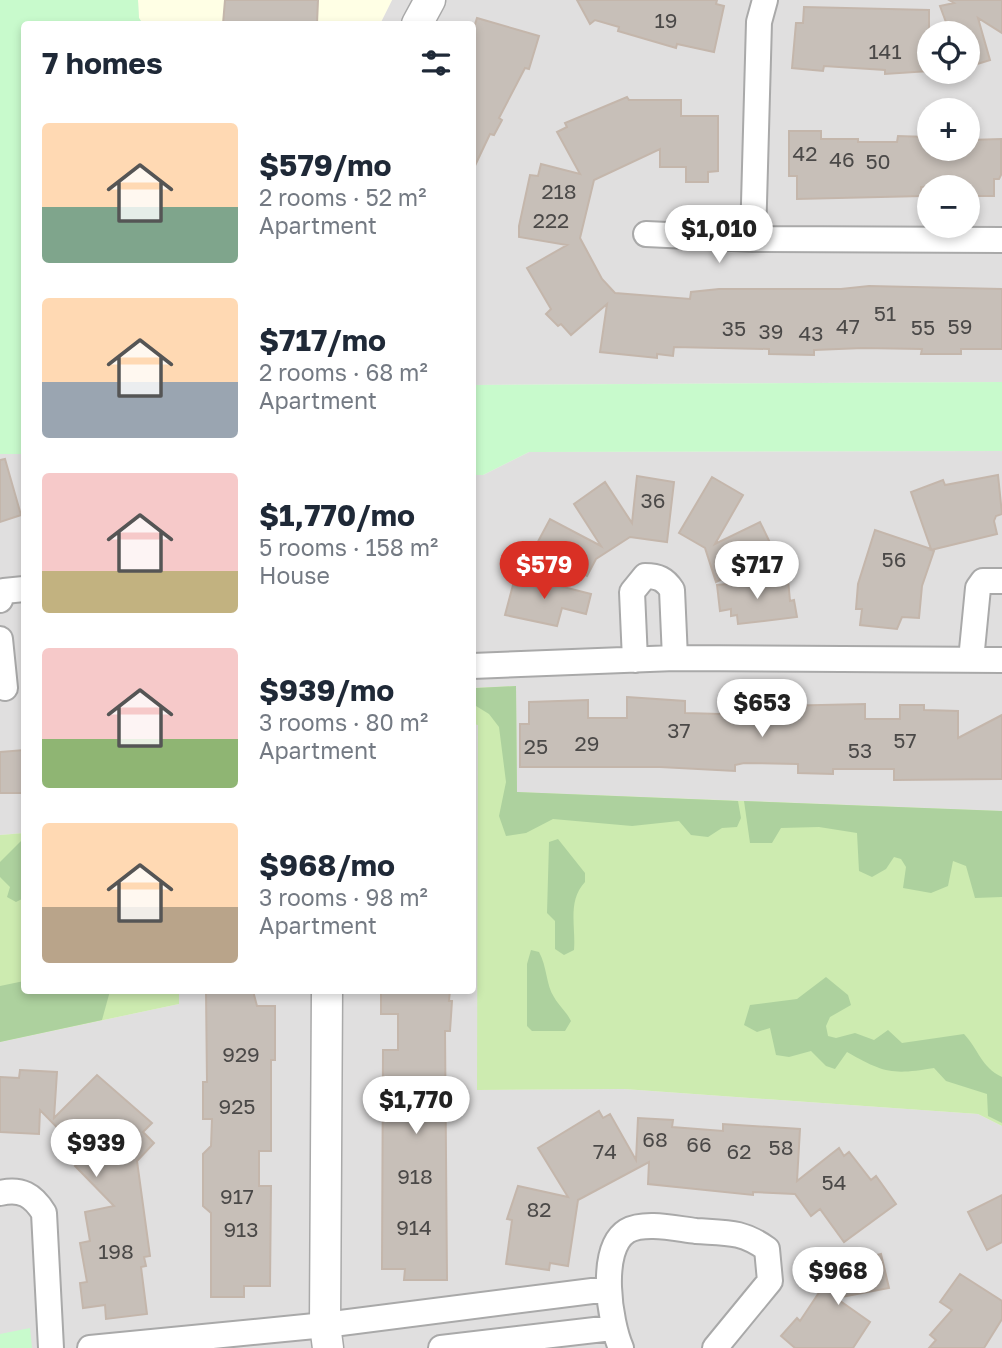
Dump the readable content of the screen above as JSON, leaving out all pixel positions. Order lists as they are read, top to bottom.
{
  "house_numbers": [
    "19",
    "141",
    "42",
    "46",
    "50",
    "218",
    "222",
    "51",
    "47",
    "59",
    "55",
    "35",
    "39",
    "43",
    "36",
    "56",
    "37",
    "57",
    "29",
    "25",
    "53",
    "929",
    "925",
    "68",
    "66",
    "58",
    "74",
    "62",
    "918",
    "54",
    "917",
    "82",
    "914",
    "913",
    "198"
  ],
  "page": {
    "map_buttons": ["+", "−"],
    "heading": "7 homes",
    "list": [
      {
        "name": "$579/mo",
        "note": "2 rooms · 52 m² · Apartment"
      },
      {
        "name": "$717/mo",
        "note": "2 rooms · 68 m² · Apartment"
      },
      {
        "name": "$1,770/mo",
        "note": "5 rooms · 158 m² · House"
      },
      {
        "name": "$939/mo",
        "note": "3 rooms · 80 m² · Apartment"
      },
      {
        "name": "$968/mo",
        "note": "3 rooms · 98 m² · Apartment"
      }
    ],
    "price": [
      "$1,010",
      "$579",
      "$717",
      "$653",
      "$1,770",
      "$939",
      "$968"
    ]
  }
}
